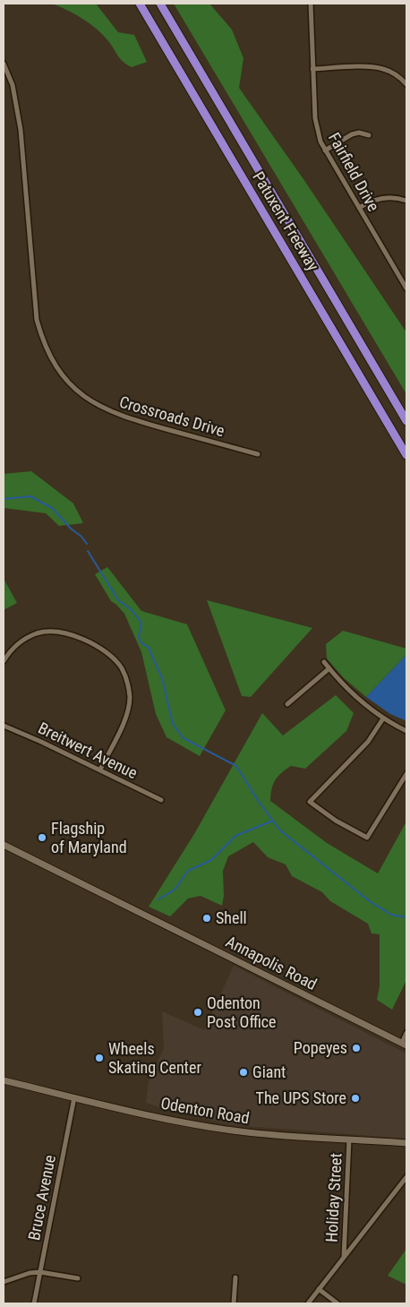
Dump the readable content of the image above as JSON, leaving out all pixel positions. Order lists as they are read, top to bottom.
{
  "streets": {
    "highway": ["Patuxent Freeway"],
    "main road": ["Annapolis Road", "Odenton Road"],
    "street": [
      "Fairfield Drive",
      "Crossroads Drive",
      "Breitwert Avenue",
      "Bruce Avenue",
      "Holiday Street"
    ]
  },
  "crossings": [
    ["Odenton Road", "Bruce Avenue"],
    ["Odenton Road", "Holiday Street"]
  ],
  "places": [
    "Flagship of Maryland",
    "Shell",
    "Odenton Post Office",
    "Popeyes",
    "Wheels Skating Center",
    "Giant",
    "The UPS Store"
  ]
}
